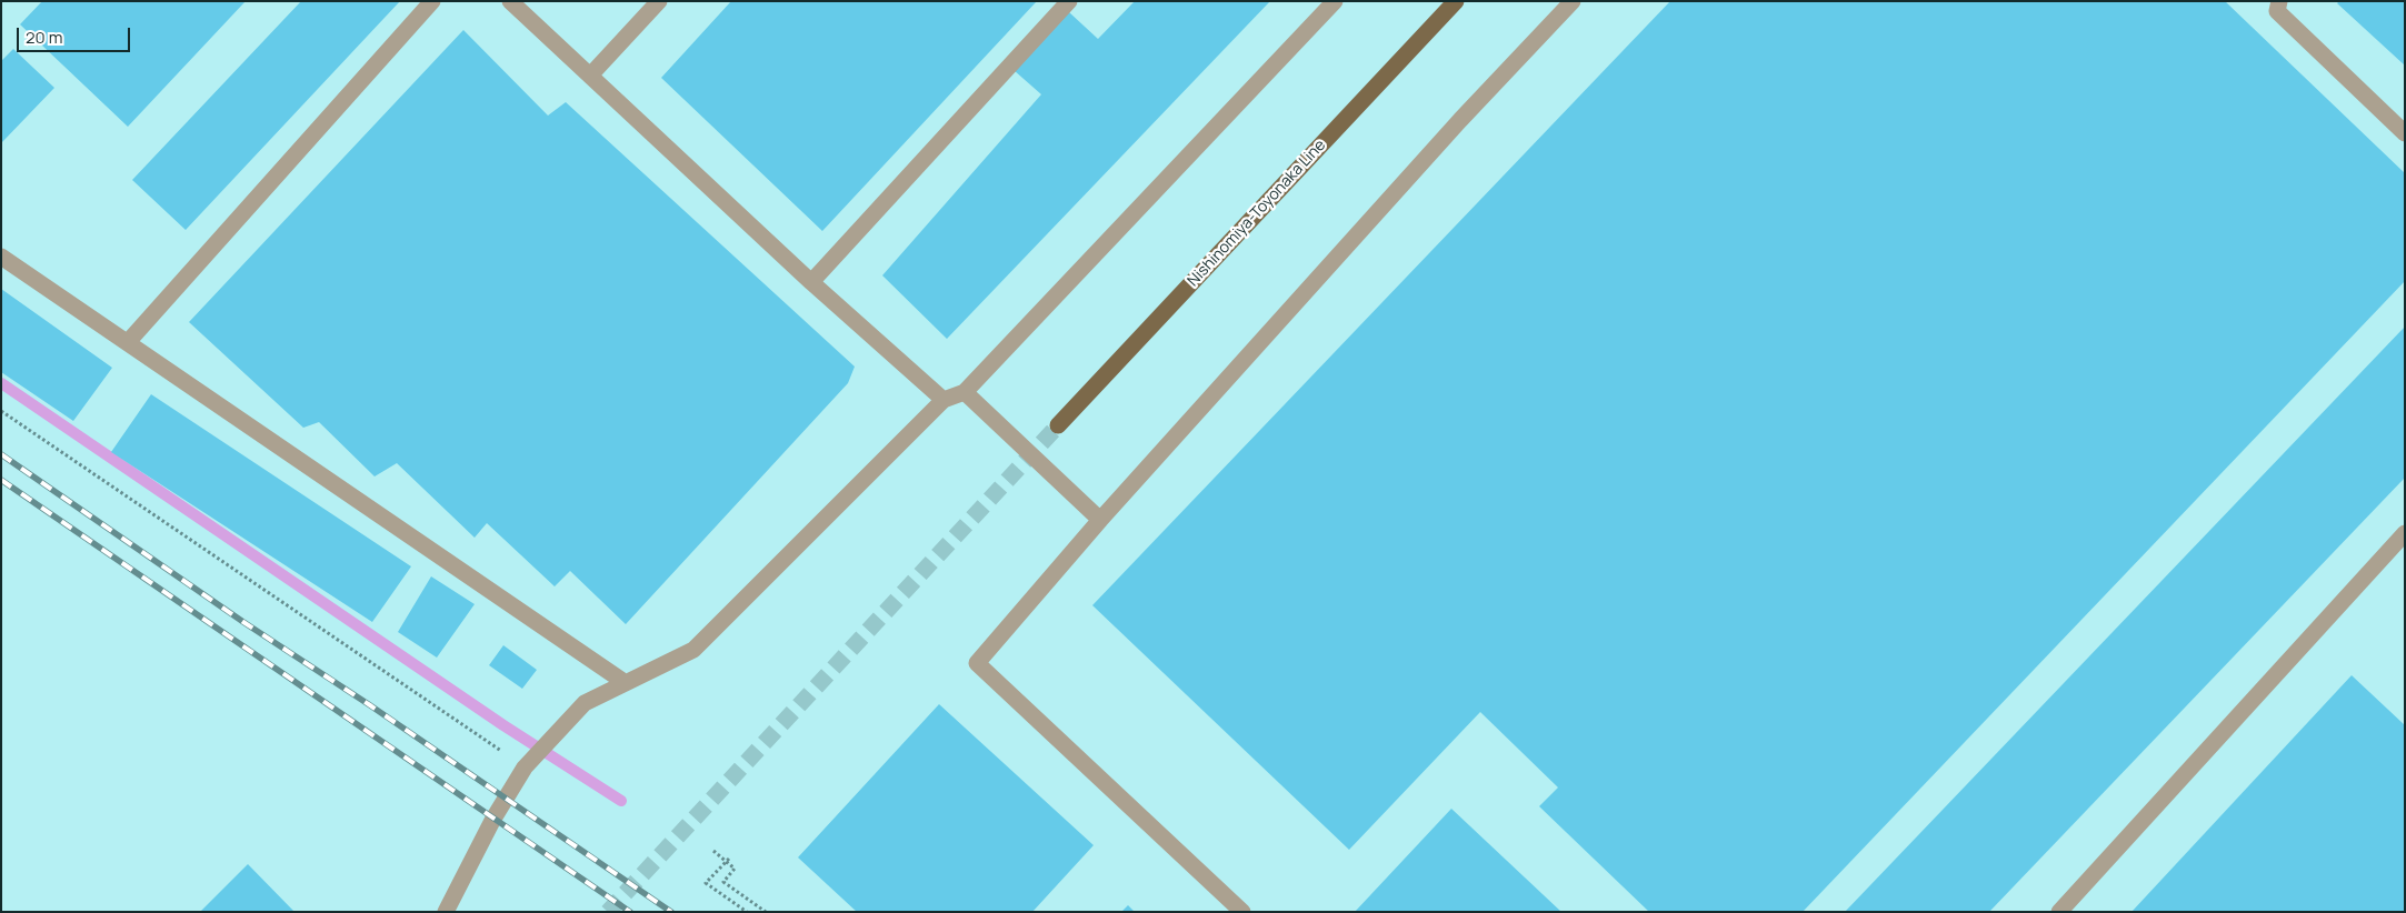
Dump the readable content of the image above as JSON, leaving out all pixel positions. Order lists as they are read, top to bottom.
{
  "streets": {
    "main road": ["Nishinomiya-Toyonaka Line"]
  },
  "scale_bar": "20 m"
}
